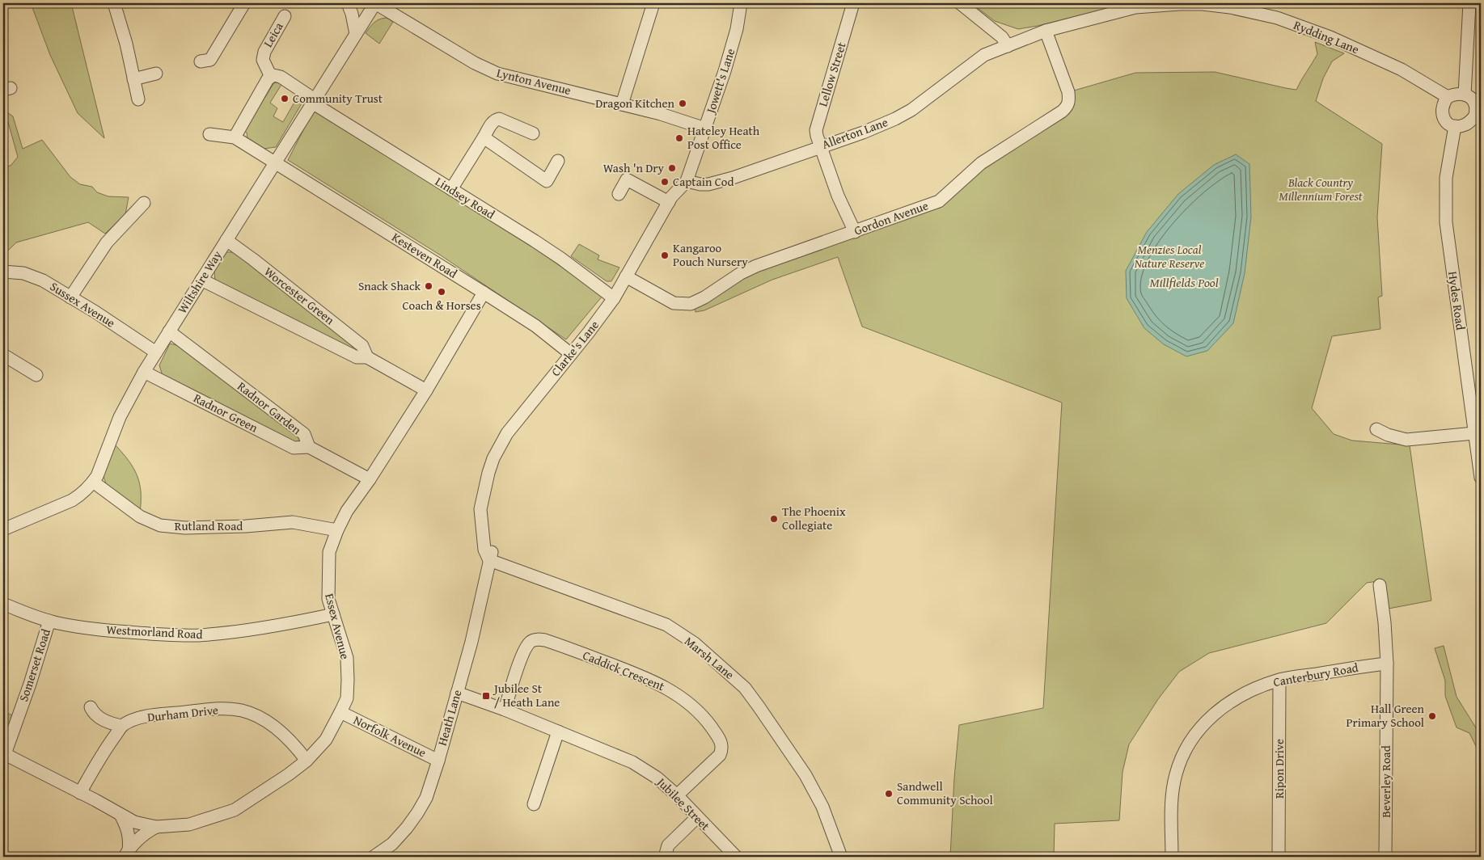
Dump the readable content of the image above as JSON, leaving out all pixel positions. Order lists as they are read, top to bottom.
{
  "streets": {
    "street": [
      "Leica",
      "Rydding Lane",
      "Lellow Street",
      "Jowett's Lane",
      "Lynton Avenue",
      "Allerton Lane",
      "Lindsey Road",
      "Gordon Avenue",
      "Kesteven Road",
      "Wiltshire Way",
      "Worcester Green",
      "Hydes Road",
      "Sussex Avenue",
      "Clarke's Lane",
      "Radnor Garden",
      "Radnor Green",
      "Rutland Road",
      "Essex Avenue",
      "Westmorland Road",
      "Marsh Lane",
      "Somerset Road",
      "Caddick Crescent",
      "Canterbury Road",
      "Durham Drive",
      "Heath Lane",
      "Norfolk Avenue",
      "Ripon Drive",
      "Beverley Road",
      "Jubilee Street"
    ]
  },
  "crossings": [
    ["Leica", "Lindsey Road"],
    ["Rydding Lane", "Allerton Lane"],
    ["Rydding Lane", "Gordon Avenue"],
    ["Rydding Lane", "Hydes Road"],
    ["Lellow Street", "Allerton Lane"],
    ["Lellow Street", "Gordon Avenue"],
    ["Jowett's Lane", "Lynton Avenue"],
    ["Jowett's Lane", "Allerton Lane"],
    ["Jowett's Lane", "Clarke's Lane"],
    ["Lynton Avenue", "Wiltshire Way"],
    ["Lindsey Road", "Wiltshire Way"],
    ["Lindsey Road", "Clarke's Lane"],
    ["Gordon Avenue", "Clarke's Lane"],
    ["Kesteven Road", "Wiltshire Way"],
    ["Kesteven Road", "Clarke's Lane"],
    ["Kesteven Road", "Essex Avenue"],
    ["Wiltshire Way", "Worcester Green"],
    ["Wiltshire Way", "Sussex Avenue"],
    ["Wiltshire Way", "Radnor Garden"],
    ["Wiltshire Way", "Radnor Green"],
    ["Wiltshire Way", "Rutland Road"],
    ["Worcester Green", "Essex Avenue"],
    ["Clarke's Lane", "Marsh Lane"],
    ["Clarke's Lane", "Heath Lane"],
    ["Radnor Garden", "Radnor Green"],
    ["Radnor Garden", "Essex Avenue"],
    ["Rutland Road", "Essex Avenue"],
    ["Essex Avenue", "Westmorland Road"],
    ["Essex Avenue", "Somerset Road"],
    ["Essex Avenue", "Durham Drive"],
    ["Essex Avenue", "Norfolk Avenue"],
    ["Westmorland Road", "Somerset Road"],
    ["Marsh Lane", "Heath Lane"],
    ["Caddick Crescent", "Jubilee Street"],
    ["Canterbury Road", "Ripon Drive"],
    ["Canterbury Road", "Beverley Road"],
    ["Heath Lane", "Norfolk Avenue"],
    ["Heath Lane", "Jubilee Street"]
  ],
  "water": ["Millfields Pool"],
  "parks": ["Black Country Millennium Forest", "Menzies Local Nature Reserve"],
  "places": {
    "other": [
      "Community Trust",
      "Dragon Kitchen",
      "Hateley Heath Post Office",
      "Wash 'n Dry",
      "Captain Cod",
      "Kangaroo Pouch Nursery",
      "Snack Shack",
      "Coach & Horses",
      "The Phoenix Collegiate",
      "Hall Green Primary School",
      "Sandwell Community School"
    ],
    "transit": ["Jubilee St / Heath Lane"]
  }
}
